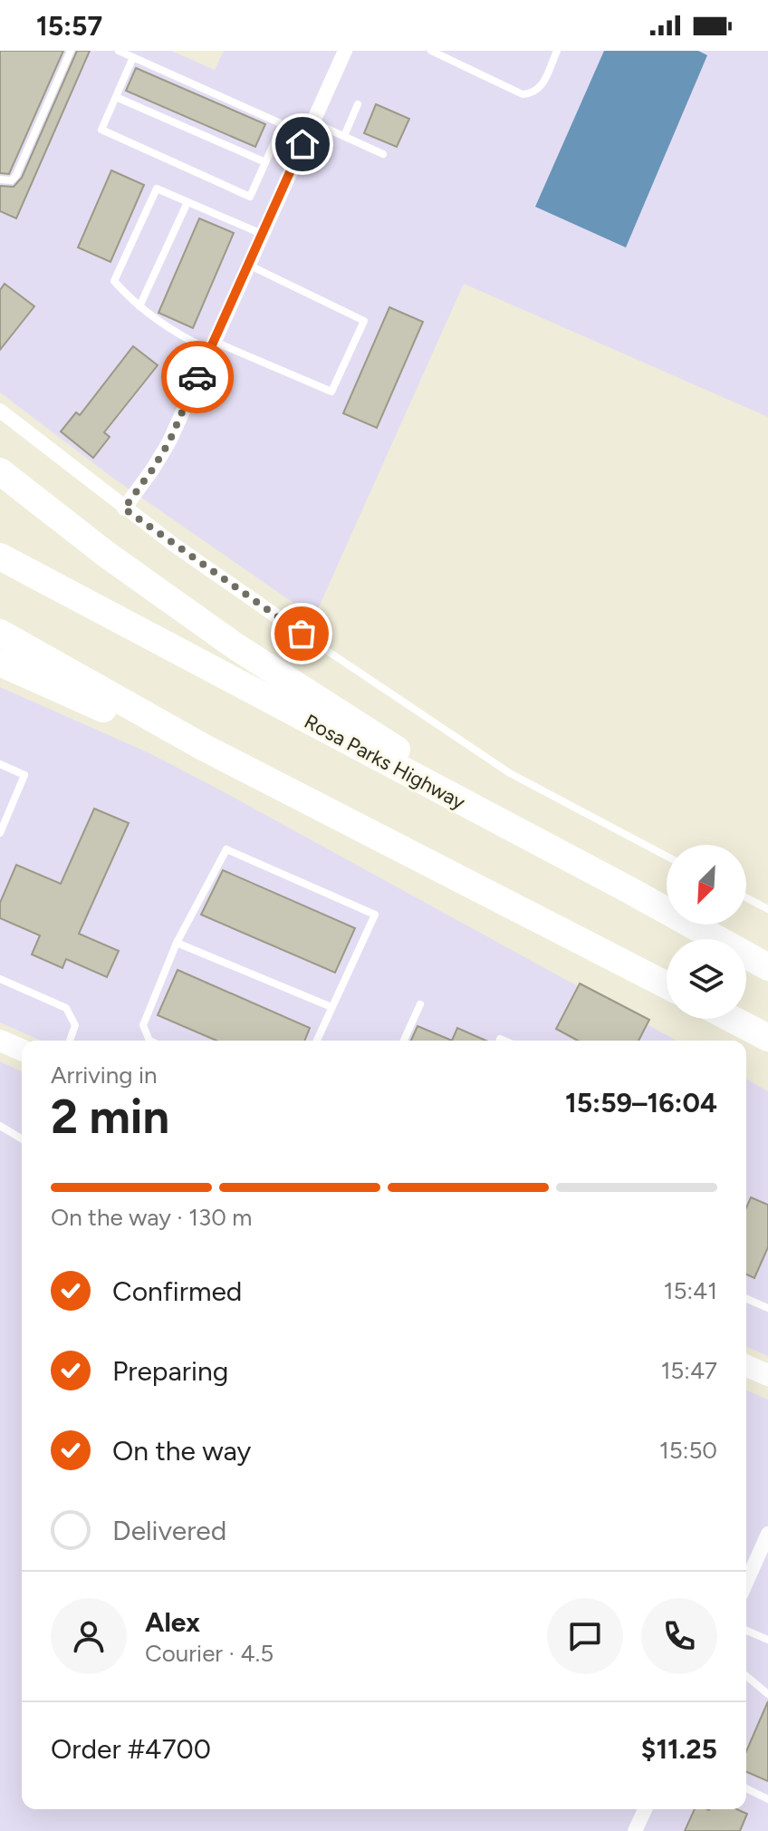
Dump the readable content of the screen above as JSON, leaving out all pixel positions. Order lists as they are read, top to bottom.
{
  "streets": {
    "highway": ["Rosa Parks Highway"]
  },
  "north": "bottom left",
  "page": {
    "status": "15:57",
    "heading": ["2 min", "Arriving in", "15:59–16:04"],
    "panel": [
      "Alex",
      "Courier · 4.5",
      "Order #4700",
      "$11.25"
    ],
    "bar": "On the way · 130 m",
    "list": [
      ["Confirmed", "15:41"],
      ["Preparing", "15:47"],
      ["On the way", "15:50"],
      "Delivered"
    ]
  }
}
